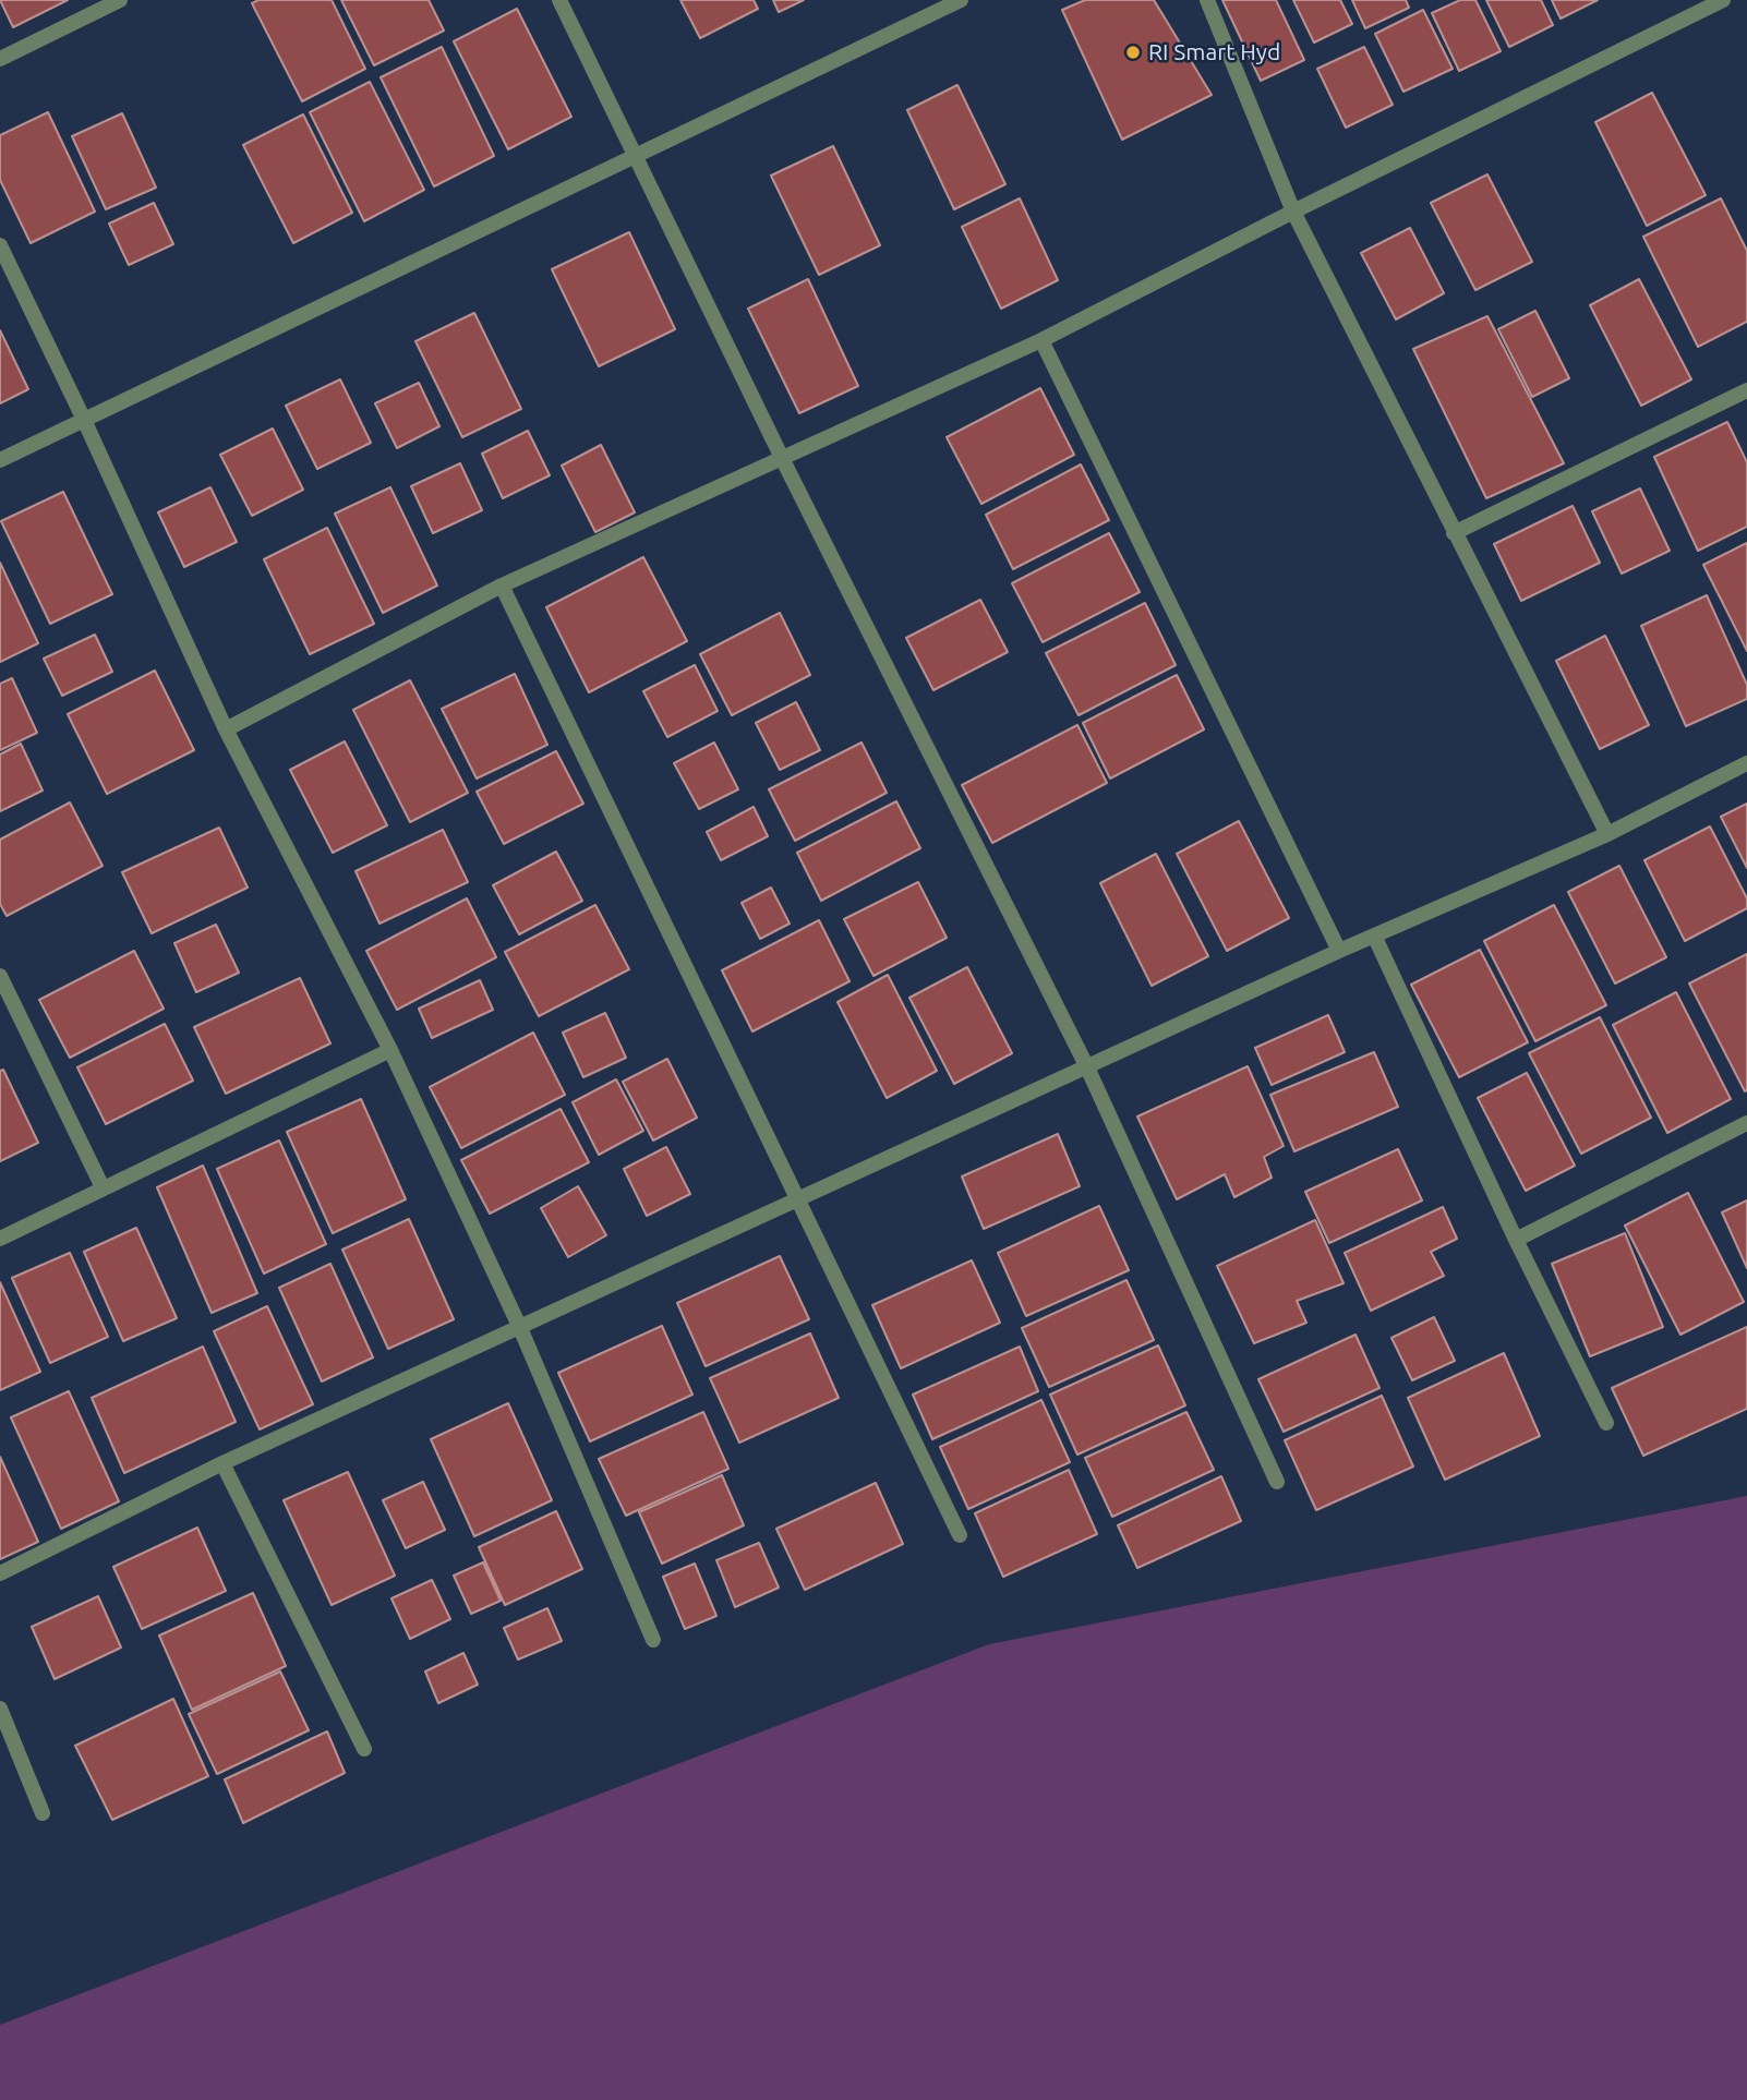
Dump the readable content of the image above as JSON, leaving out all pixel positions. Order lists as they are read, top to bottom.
{
  "places": ["RI Smart Hyd"]
}
